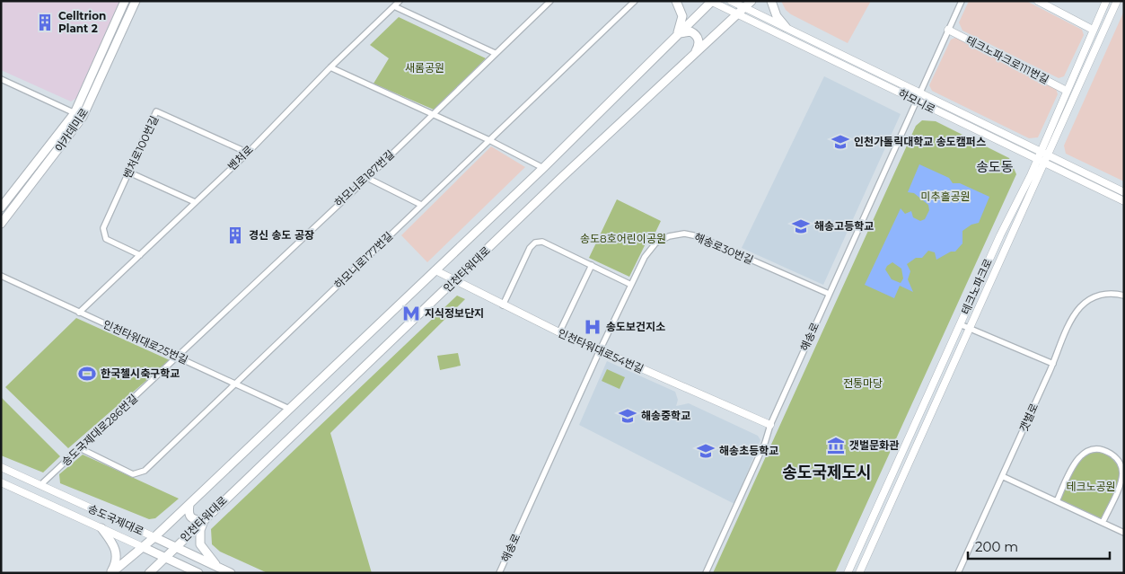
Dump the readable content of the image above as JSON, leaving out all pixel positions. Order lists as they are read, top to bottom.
{
  "streets": {
    "main road": ["아카데미로", "인천타워대로", "송도국제대로"],
    "street": [
      "테크노파크로111번길",
      "하모니로",
      "벤처로100번길",
      "벤처로",
      "하모니로187번길",
      "해송로30번길",
      "하모니로177번길",
      "테크노파크로",
      "해송로",
      "인천타워대로25번길",
      "인천타워대로54번길",
      "갯벌로",
      "송도국제대로286번길"
    ]
  },
  "crossings": [
    ["테크노파크로111번길", "테크노파크로"],
    ["테크노파크로111번길", "해송로"],
    ["하모니로", "인천타워대로"],
    ["하모니로", "테크노파크로"],
    ["하모니로", "해송로"],
    ["벤처로100번길", "벤처로"],
    ["벤처로", "인천타워대로25번길"],
    ["하모니로187번길", "인천타워대로25번길"],
    ["하모니로187번길", "송도국제대로286번길"],
    ["해송로30번길", "해송로"],
    ["해송로30번길", "인천타워대로54번길"],
    ["하모니로177번길", "인천타워대로25번길"],
    ["하모니로177번길", "송도국제대로286번길"],
    ["인천타워대로", "인천타워대로25번길"],
    ["인천타워대로", "인천타워대로54번길"],
    ["인천타워대로", "송도국제대로"],
    ["해송로", "인천타워대로54번길"],
    ["인천타워대로25번길", "송도국제대로286번길"],
    ["송도국제대로286번길", "송도국제대로"]
  ],
  "districts": ["송도동", "송도국제도시"],
  "parks": [
    "새롬공원",
    "미추홀공원",
    "송도8호어린이공원",
    "전통마당",
    "테크노공원"
  ],
  "places": {
    "building": ["Celltrion Plant 2", "경신 송도 공장"],
    "school or university": [
      "인천가톨릭대학교 송도캠퍼스",
      "해송고등학교",
      "해송중학교",
      "해송초등학교"
    ],
    "metro station": ["지식정보단지"],
    "hospital": ["송도보건지소"],
    "sports": ["한국첼시축구학교"],
    "museum": ["갯벌문화관"]
  },
  "scale_bar": "200 m"
}
